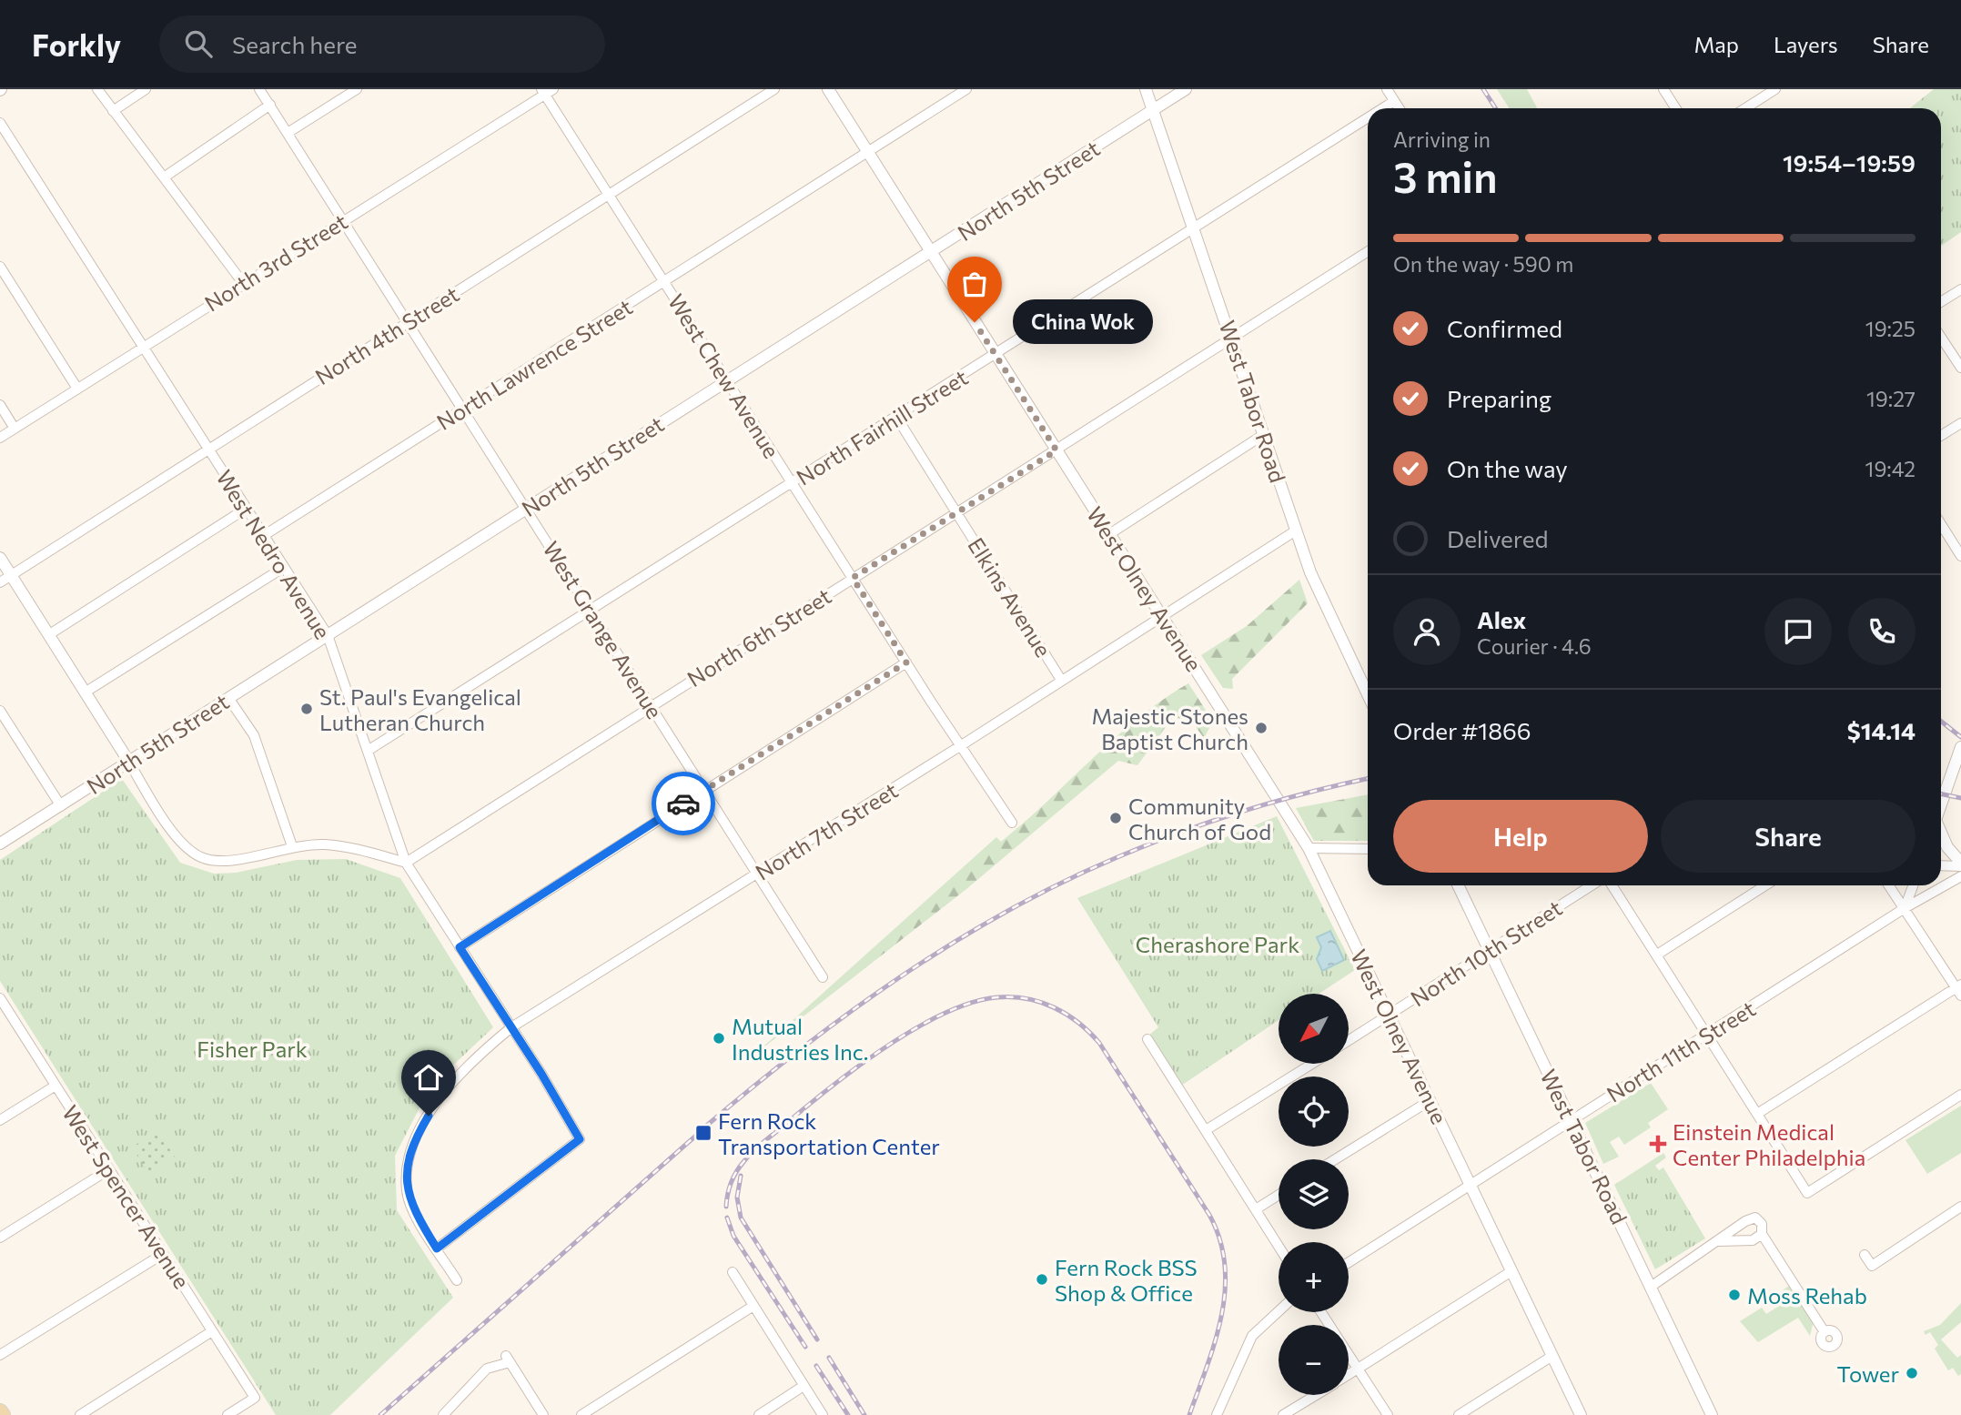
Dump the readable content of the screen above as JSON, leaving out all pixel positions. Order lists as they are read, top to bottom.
{
  "streets": {
    "street": [
      "North 5th Street",
      "North 3rd Street",
      "North 4th Street",
      "North Lawrence Street",
      "West Chew Avenue",
      "West Tabor Road",
      "North Fairhill Street",
      "West Nedro Avenue",
      "West Olney Avenue",
      "Elkins Avenue",
      "West Grange Avenue",
      "North 6th Street",
      "North 7th Street",
      "North 10th Street",
      "North 11th Street",
      "West Spencer Avenue"
    ]
  },
  "crossings": [
    ["North 5th Street", "West Chew Avenue"],
    ["North 5th Street", "West Tabor Road"],
    ["North 5th Street", "West Nedro Avenue"],
    ["North 5th Street", "West Olney Avenue"],
    ["North 5th Street", "West Grange Avenue"],
    ["North 3rd Street", "West Chew Avenue"],
    ["North 3rd Street", "West Nedro Avenue"],
    ["North 3rd Street", "West Grange Avenue"],
    ["North 4th Street", "West Chew Avenue"],
    ["North 4th Street", "West Nedro Avenue"],
    ["North 4th Street", "West Grange Avenue"],
    ["North Lawrence Street", "West Chew Avenue"],
    ["North Lawrence Street", "West Nedro Avenue"],
    ["North Lawrence Street", "West Olney Avenue"],
    ["North Lawrence Street", "West Grange Avenue"],
    ["West Chew Avenue", "North Fairhill Street"],
    ["West Chew Avenue", "North 6th Street"],
    ["West Chew Avenue", "North 7th Street"],
    ["West Tabor Road", "North Fairhill Street"],
    ["West Tabor Road", "North 6th Street"],
    ["West Tabor Road", "North 7th Street"],
    ["West Tabor Road", "North 10th Street"],
    ["West Tabor Road", "North 11th Street"],
    ["North Fairhill Street", "West Nedro Avenue"],
    ["North Fairhill Street", "West Olney Avenue"],
    ["North Fairhill Street", "Elkins Avenue"],
    ["North Fairhill Street", "West Grange Avenue"],
    ["West Nedro Avenue", "North 6th Street"],
    ["West Nedro Avenue", "North 7th Street"],
    ["West Olney Avenue", "North 6th Street"],
    ["West Olney Avenue", "North 7th Street"],
    ["West Olney Avenue", "North 10th Street"],
    ["West Olney Avenue", "North 11th Street"],
    ["Elkins Avenue", "North 6th Street"],
    ["Elkins Avenue", "North 7th Street"],
    ["West Grange Avenue", "North 6th Street"],
    ["West Grange Avenue", "North 7th Street"]
  ],
  "parks": ["Cherashore Park", "Fisher Park"],
  "places": {
    "other": [
      "China Wok",
      "St. Paul's Evangelical Lutheran Church",
      "Majestic Stones Baptist Church",
      "Community Church of God",
      "Mutual Industries Inc.",
      "Fern Rock BSS Shop & Office",
      "Moss Rehab",
      "Tower"
    ],
    "transit": ["Fern Rock Transportation Center"],
    "health": ["Einstein Medical Center Philadelphia"]
  },
  "north": "bottom left",
  "page": {
    "header": "Forkly",
    "search": "Search here",
    "nav": ["Map", "Layers", "Share"],
    "heading": ["3 min", "Arriving in", "19:54–19:59"],
    "panel": [
      "Alex",
      "Courier · 4.6",
      "Order #1866",
      "$14.14"
    ],
    "bar": "On the way · 590 m",
    "list": [
      ["Confirmed", "19:25"],
      ["Preparing", "19:27"],
      ["On the way", "19:42"],
      "Delivered"
    ],
    "bubble": "China Wok",
    "buttons": ["Help", "Share"],
    "map_buttons": ["+", "−"]
  }
}
